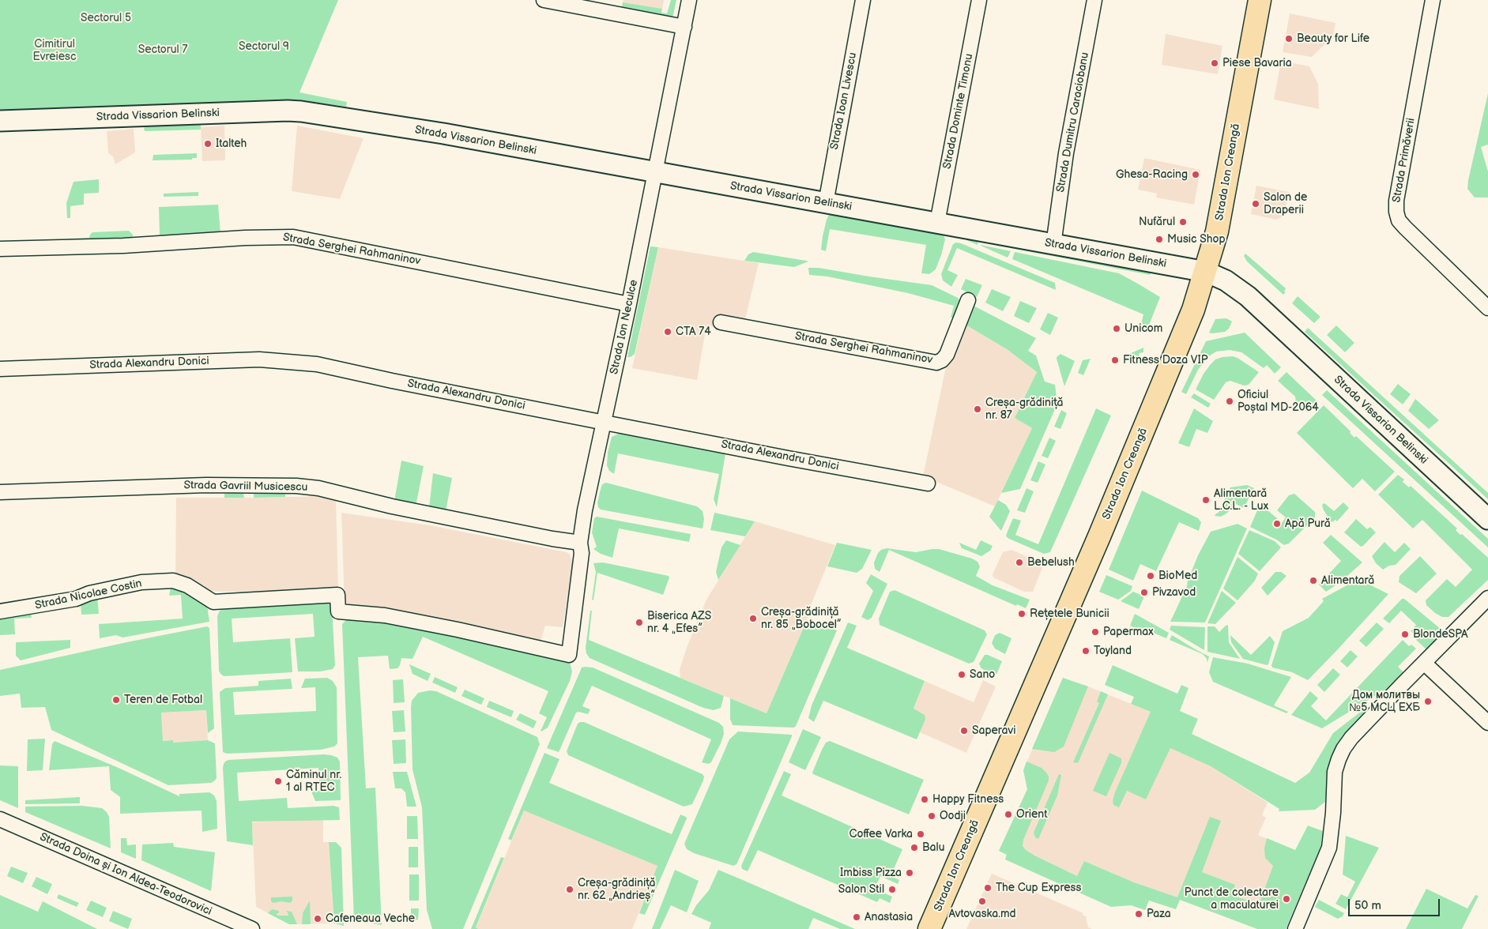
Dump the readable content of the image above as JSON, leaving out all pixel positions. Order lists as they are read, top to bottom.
{
  "streets": {
    "main road": ["Strada Vissarion Belinski", "Strada Ion Creangă"],
    "street": [
      "Strada Ioan Livescu",
      "Strada Dominte Timonu",
      "Strada Dumitru Caraciobanu",
      "Strada Primăverii",
      "Strada Serghei Rahmaninov",
      "Strada Ion Neculce",
      "Strada Alexandru Donici",
      "Strada Gavriil Musicescu",
      "Strada Nicolae Costin",
      "Strada Doina și Ion Aldea-Teodorovici"
    ]
  },
  "crossings": [
    ["Strada Ioan Livescu", "Strada Vissarion Belinski"],
    ["Strada Dominte Timonu", "Strada Vissarion Belinski"],
    ["Strada Vissarion Belinski", "Strada Dumitru Caraciobanu"],
    ["Strada Vissarion Belinski", "Strada Ion Creangă"],
    ["Strada Vissarion Belinski", "Strada Ion Neculce"],
    ["Strada Serghei Rahmaninov", "Strada Ion Neculce"],
    ["Strada Ion Neculce", "Strada Alexandru Donici"],
    ["Strada Ion Neculce", "Strada Gavriil Musicescu"],
    ["Strada Ion Neculce", "Strada Nicolae Costin"]
  ],
  "parks": [
    "Sectorul 5",
    "Cimitirul Evreiesc",
    "Sectorul 9",
    "Sectorul 7"
  ],
  "places": [
    "Beauty for Life",
    "Piese Bavaria",
    "Italteh",
    "Ghesa-Racing",
    "Salon de Draperii",
    "Nufărul",
    "Music Shop",
    "Unicom",
    "CTA 74",
    "Fitness Doza VIP",
    "Oficiul Poștal MD-2064",
    "Creșa-grădiniță nr. 87",
    "Alimentară L.C.L. - Lux",
    "Apă Pură",
    "Bebelush",
    "BioMed",
    "Alimentară",
    "Pivzavod",
    "Rețetele Bunicii",
    "Creșa-grădiniță nr. 85 „Bobocel”",
    "Biserica AZS nr. 4 „Efes”",
    "Papermax",
    "BlondeSPA",
    "Toyland",
    "Sano",
    "Teren de Fotbal",
    "Дом молитвы №5 МСЦ ЕХБ",
    "Saperavi",
    "Căminul nr. 1 al RTEC",
    "Happy Fitness",
    "Orient",
    "Oodji",
    "Coffee Varka",
    "Balu",
    "Imbiss Pizza",
    "The Cup Express",
    "Creșa-grădiniță nr. 62 „Andrieș”",
    "Salon Stil",
    "Punct de colectare a maculaturei",
    "Avtovaska.md",
    "Paza",
    "Anastasia",
    "Cafeneaua Veche"
  ],
  "scale_bar": "50 m"
}
